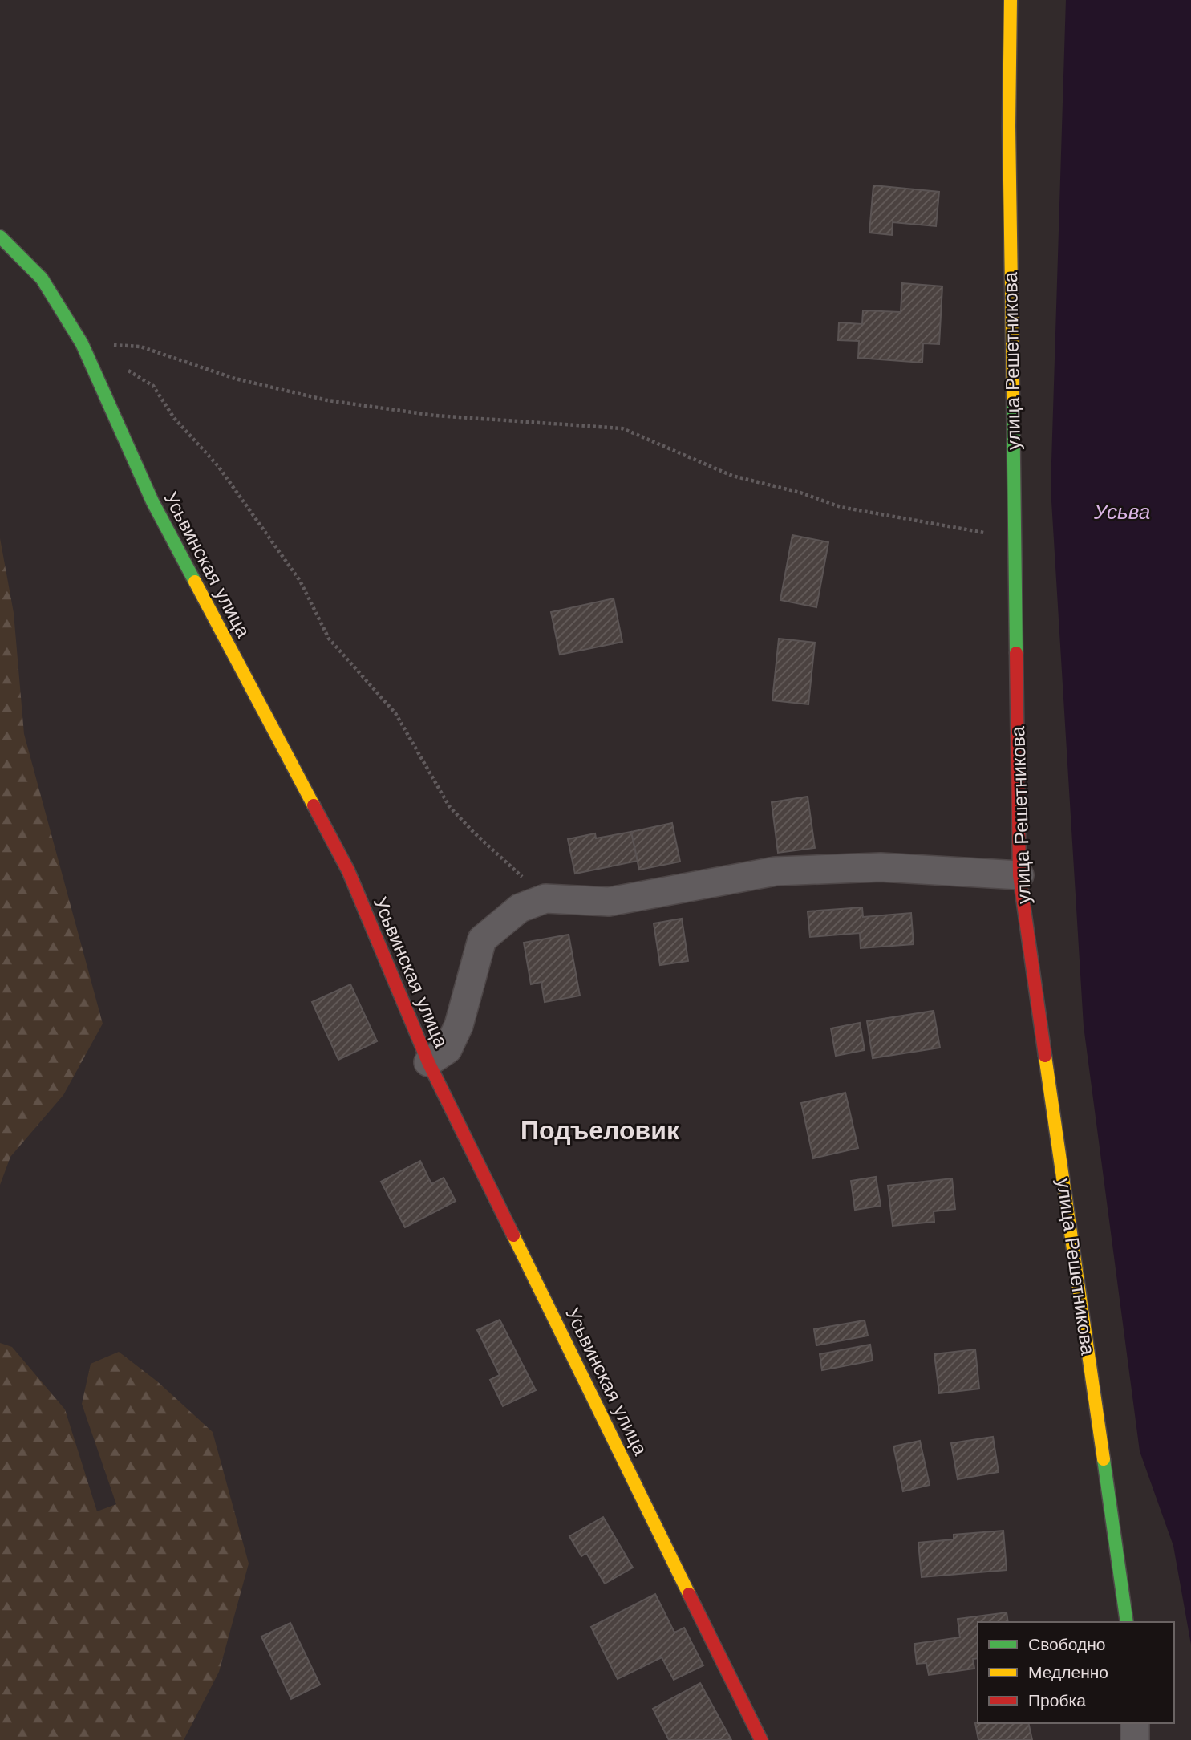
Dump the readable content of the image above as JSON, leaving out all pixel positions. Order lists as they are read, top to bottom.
{
  "streets": {
    "street": ["улица Решетникова", "Усьвинская улица"]
  },
  "districts": ["Подъеловик"],
  "water": ["Усьва"],
  "legend": ["Свободно", "Медленно", "Пробка"]
}
